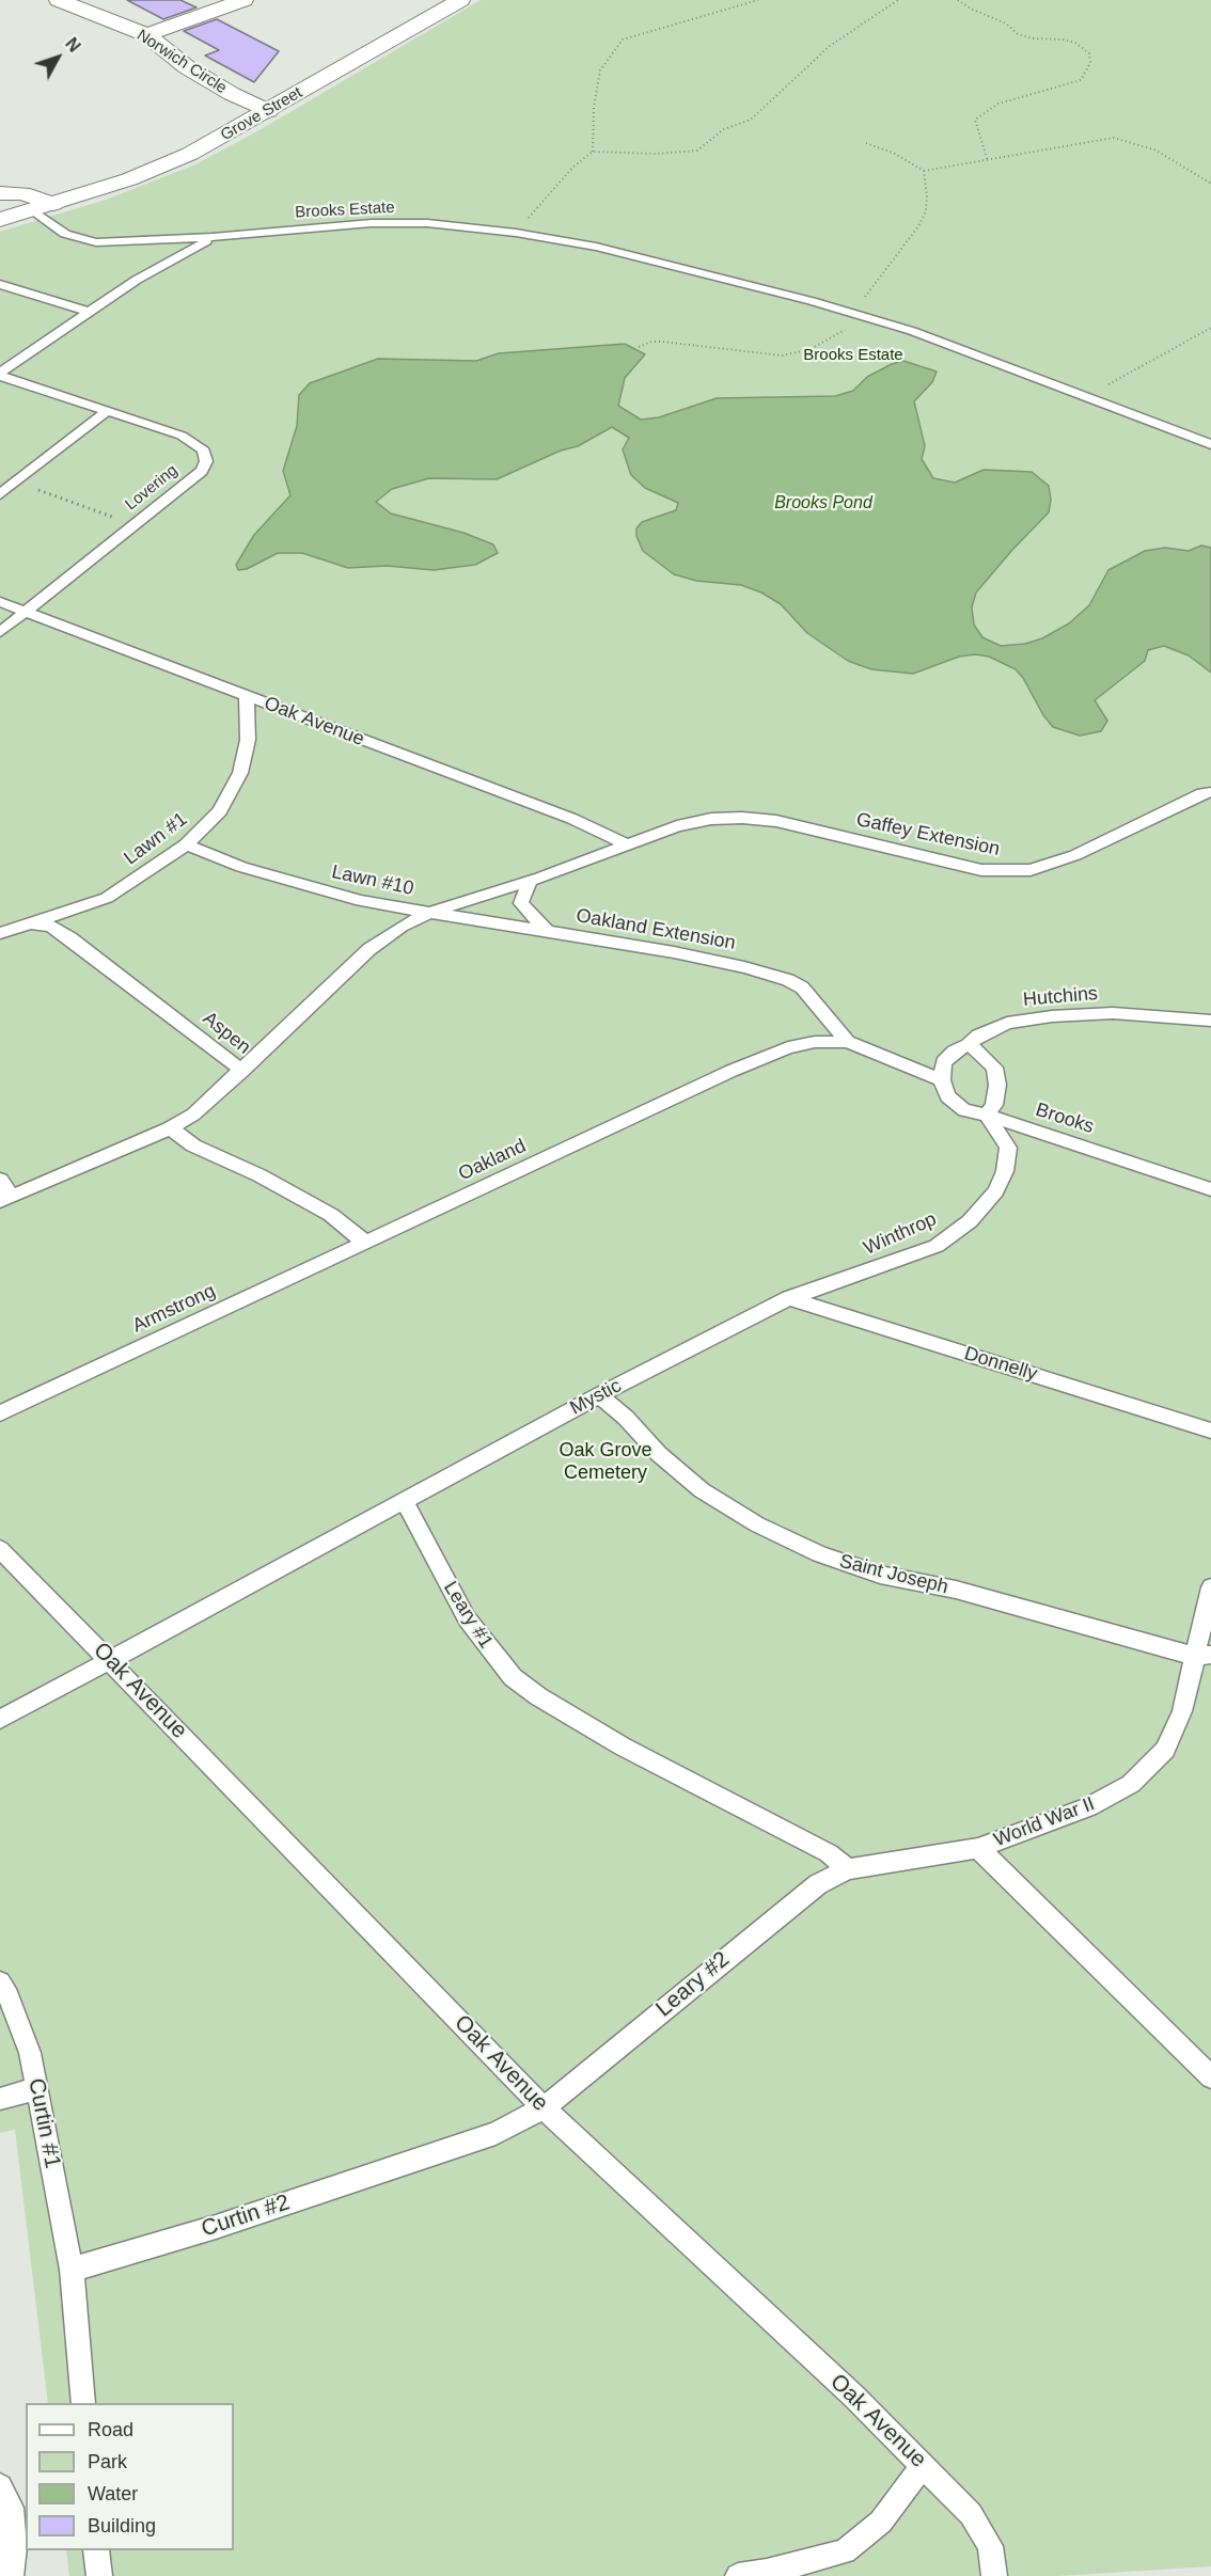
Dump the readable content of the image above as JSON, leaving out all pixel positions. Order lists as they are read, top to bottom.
{
  "streets": {
    "street": ["Norwich Circle", "Grove Street"],
    "lane": [
      "Brooks Estate",
      "Lovering",
      "Oak Avenue",
      "Gaffey Extension",
      "Lawn #1",
      "Lawn #10",
      "Oakland Extension",
      "Hutchins",
      "Aspen",
      "Brooks",
      "Oakland",
      "Winthrop",
      "Armstrong",
      "Donnelly",
      "Mystic",
      "Saint Joseph",
      "Leary #1",
      "World War II",
      "Leary #2",
      "Curtin #1",
      "Curtin #2"
    ]
  },
  "crossings": [
    ["Norwich Circle", "Grove Street"],
    ["Grove Street", "Brooks Estate"],
    ["Lovering", "Oak Avenue"],
    ["Oak Avenue", "Gaffey Extension"],
    ["Oak Avenue", "Lawn #1"],
    ["Oak Avenue", "Leary #2"],
    ["Oak Avenue", "Curtin #2"],
    ["Gaffey Extension", "Lawn #10"],
    ["Gaffey Extension", "Oakland Extension"],
    ["Lawn #1", "Lawn #10"],
    ["Lawn #1", "Aspen"],
    ["Lawn #10", "Oakland Extension"],
    ["Lawn #10", "Aspen"],
    ["Oakland Extension", "Oakland"],
    ["Hutchins", "Brooks"],
    ["Hutchins", "Winthrop"],
    ["Brooks", "Winthrop"],
    ["Oakland", "Armstrong"],
    ["Winthrop", "Donnelly"],
    ["Winthrop", "Mystic"],
    ["Donnelly", "Mystic"],
    ["Mystic", "Saint Joseph"],
    ["Mystic", "Leary #1"],
    ["Saint Joseph", "World War II"],
    ["Leary #1", "World War II"],
    ["Leary #1", "Leary #2"],
    ["World War II", "Leary #2"],
    ["Leary #2", "Curtin #2"],
    ["Curtin #1", "Curtin #2"]
  ],
  "water": ["Brooks Pond"],
  "parks": ["Brooks Estate", "Oak Grove Cemetery"],
  "legend": [
    "Road",
    "Park",
    "Water",
    "Building"
  ],
  "north": "top right"
}
